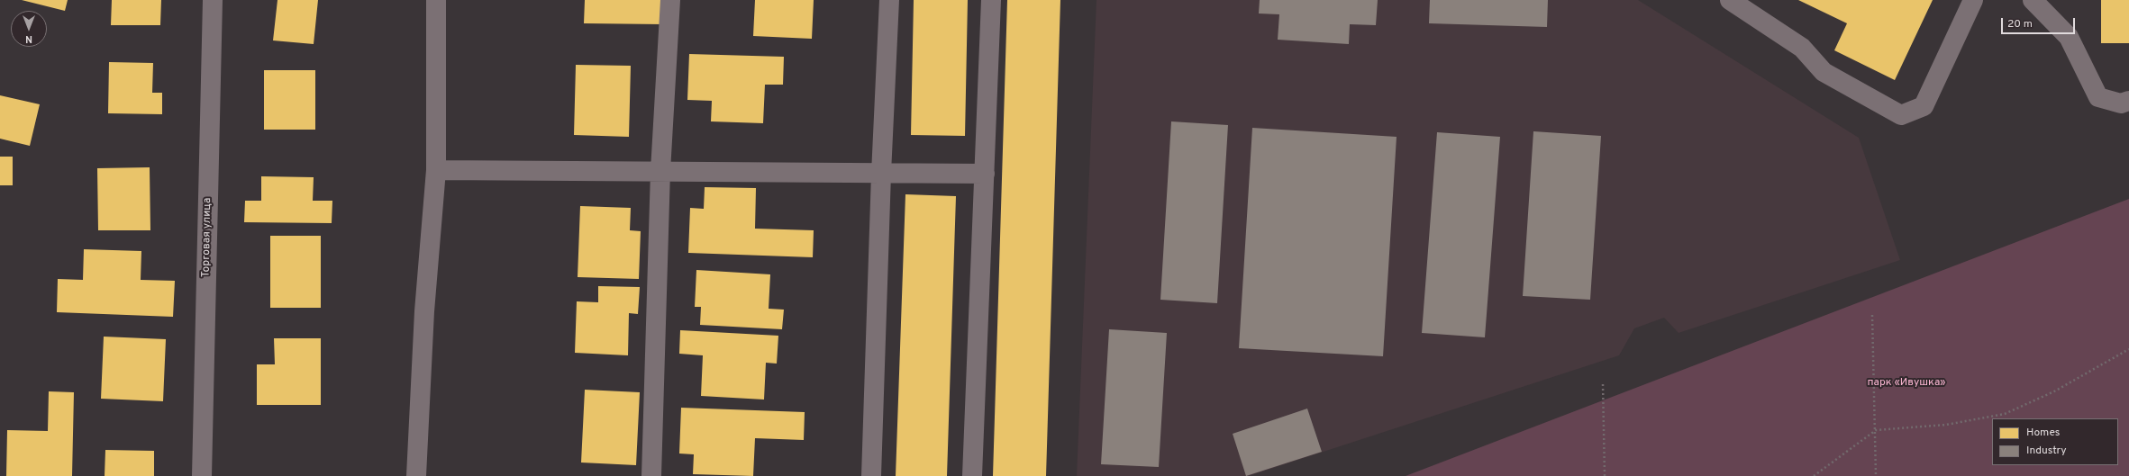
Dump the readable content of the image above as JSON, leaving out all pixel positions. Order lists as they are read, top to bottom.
{
  "streets": {
    "street": ["Торговая улица"]
  },
  "parks": ["парк «Ивушка»"],
  "legend": ["Homes", "Industry"],
  "scale_bar": "20 m",
  "north": "bottom"
}
